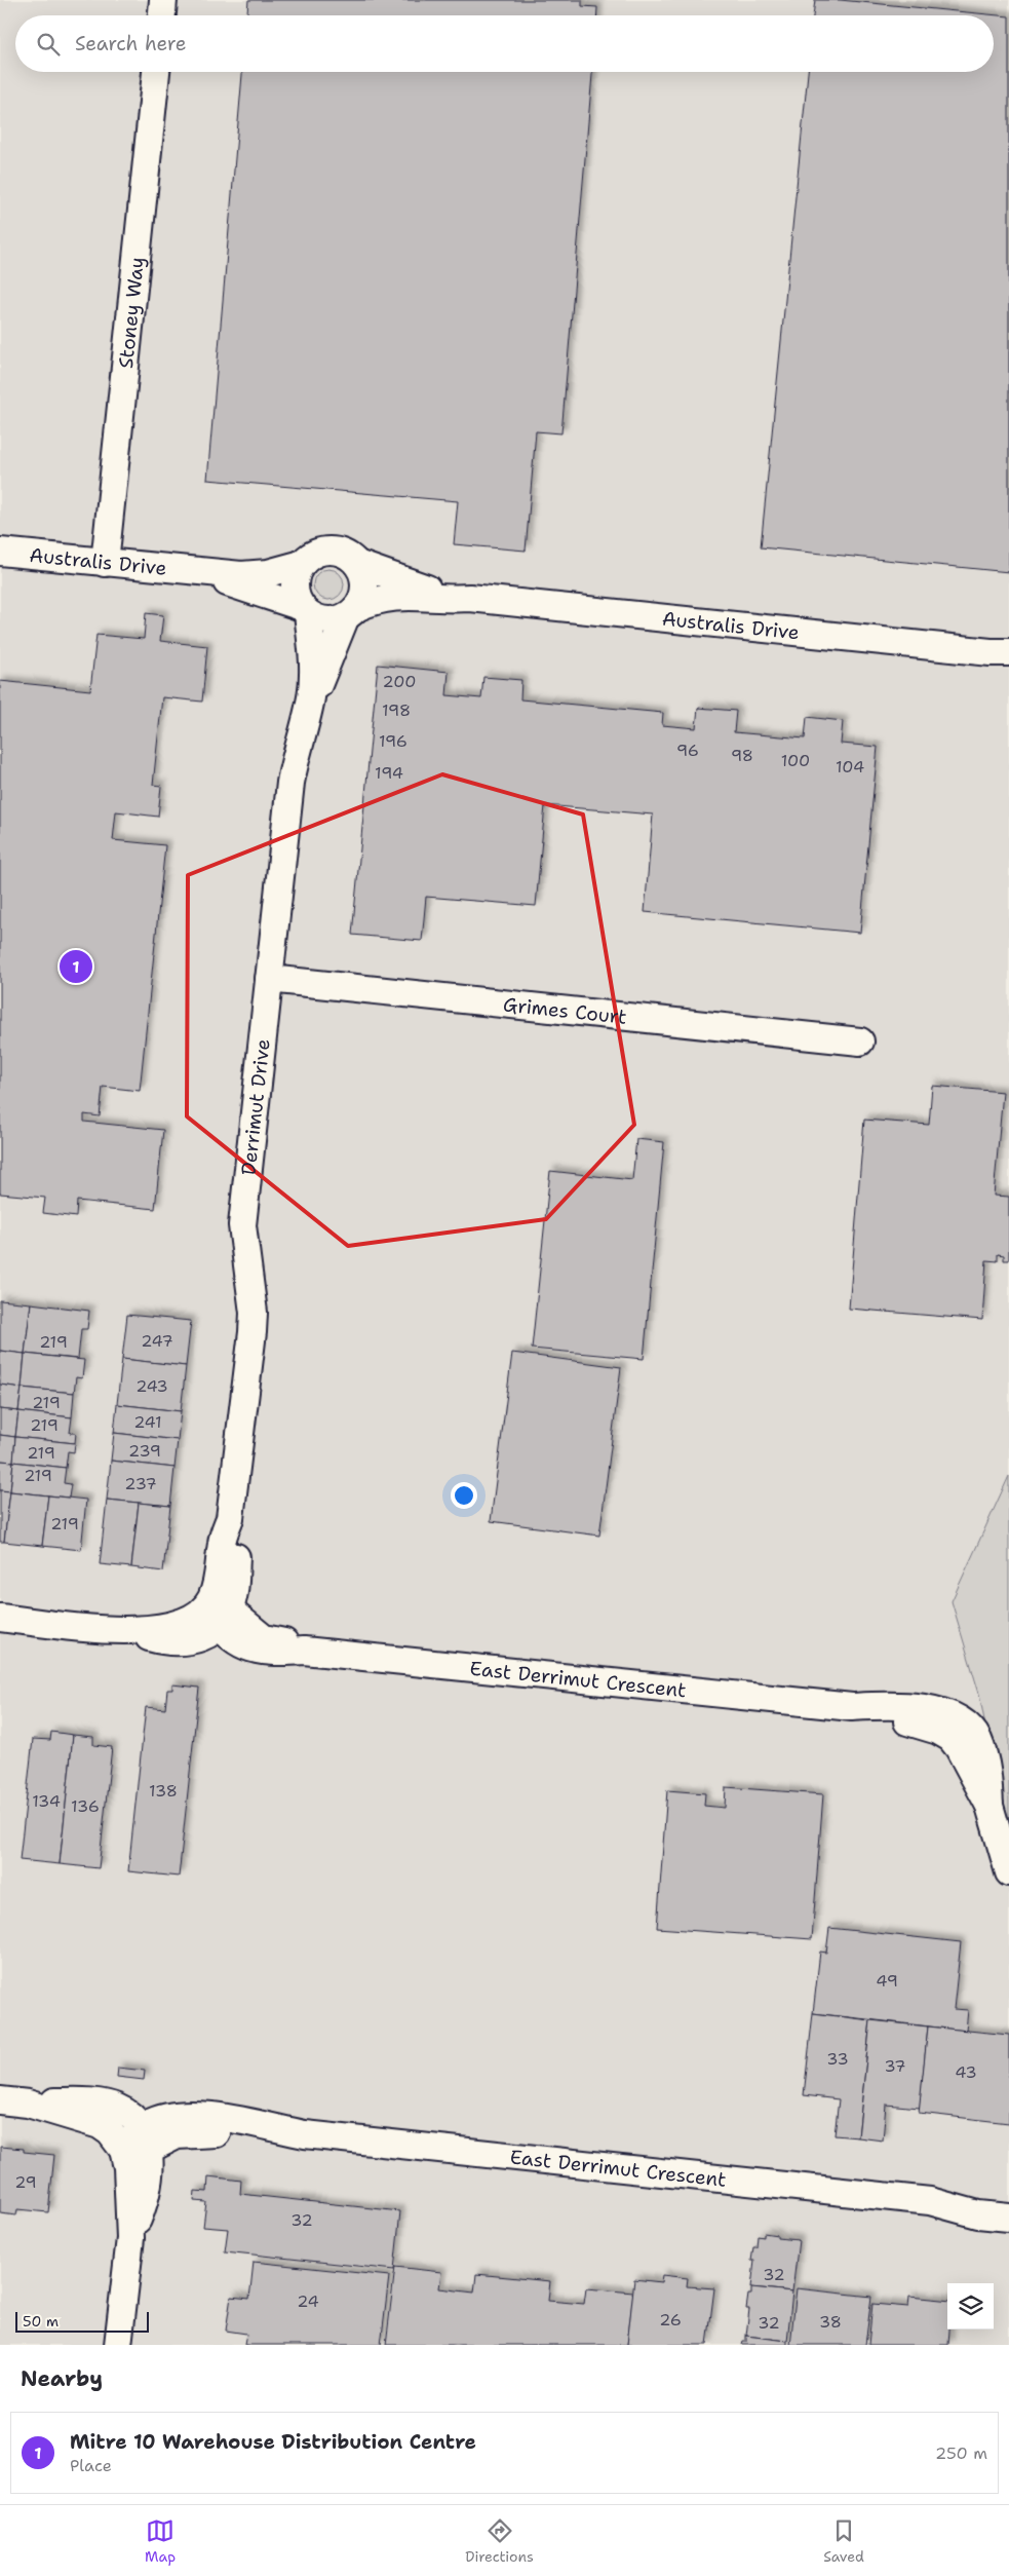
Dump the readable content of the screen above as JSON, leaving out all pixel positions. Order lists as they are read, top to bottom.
{
  "streets": {
    "street": [
      "Stoney Way",
      "Australis Drive",
      "Grimes Court",
      "Derrimut Drive",
      "East Derrimut Crescent"
    ]
  },
  "crossings": [
    ["Stoney Way", "Australis Drive"],
    ["Australis Drive", "Derrimut Drive"],
    ["Grimes Court", "Derrimut Drive"],
    ["Derrimut Drive", "East Derrimut Crescent"]
  ],
  "house_numbers": [
    "200",
    "198",
    "196",
    "96",
    "98",
    "100",
    "104",
    "194",
    "247",
    "219",
    "243",
    "219",
    "241",
    "219",
    "239",
    "219",
    "219",
    "237",
    "219",
    "138",
    "134",
    "136",
    "49",
    "33",
    "37",
    "43",
    "29",
    "32",
    "32",
    "24",
    "26",
    "38",
    "32"
  ],
  "scale_bar": "50 m",
  "page": {
    "search": "Search here",
    "pins": "1",
    "scale": "50 m",
    "heading": "Nearby",
    "list": [
      {
        "mark": "1",
        "name": "Mitre 10 Warehouse Distribution Centre",
        "note": "Place",
        "value": "250 m"
      }
    ],
    "nav": ["Map", "Directions", "Saved"]
  }
}
